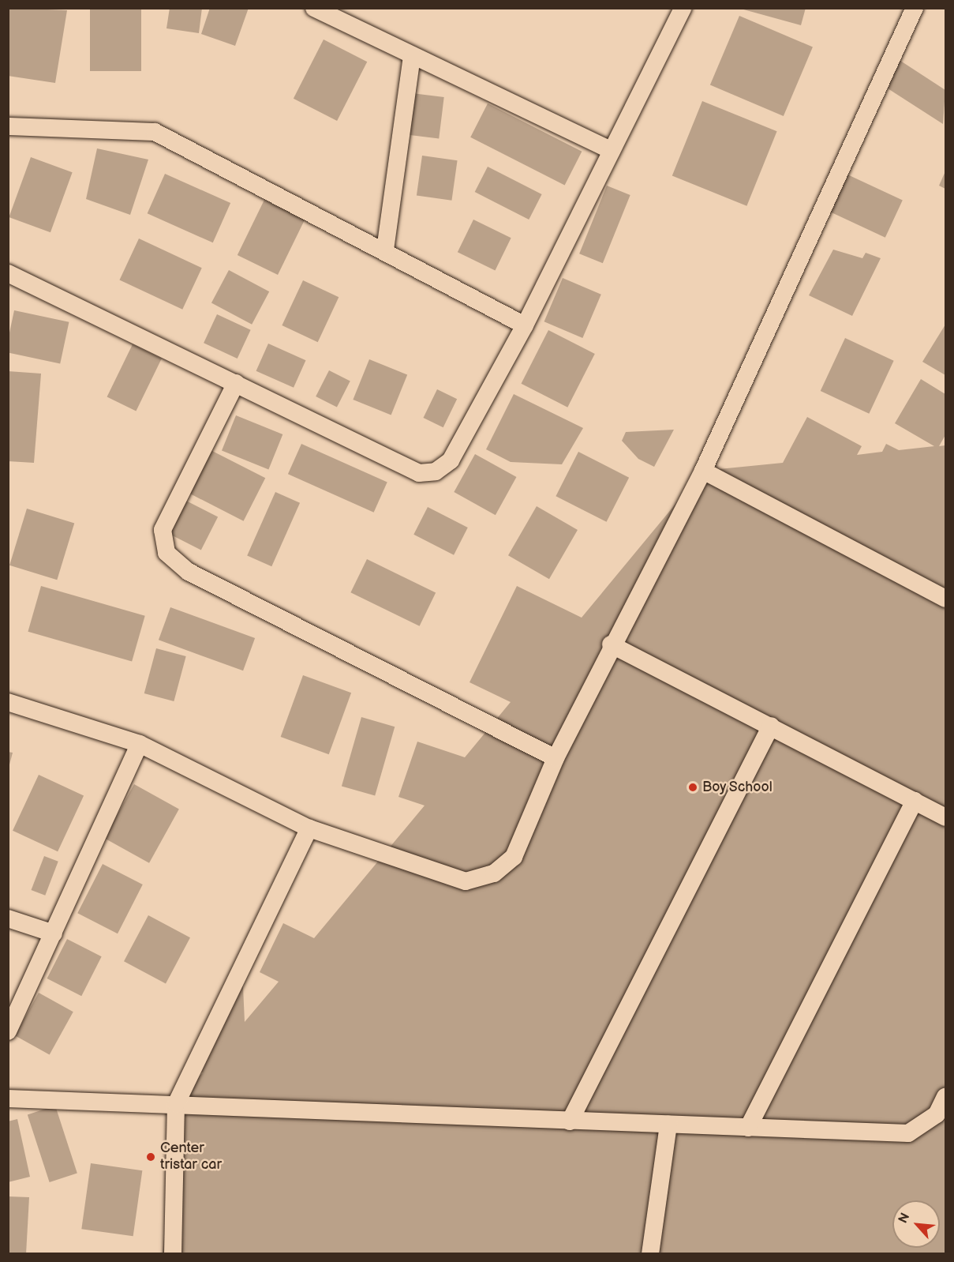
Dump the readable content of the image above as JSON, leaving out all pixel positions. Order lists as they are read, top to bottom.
{
  "places": ["Boy School", "Center tristar car"],
  "north": "top left"
}
